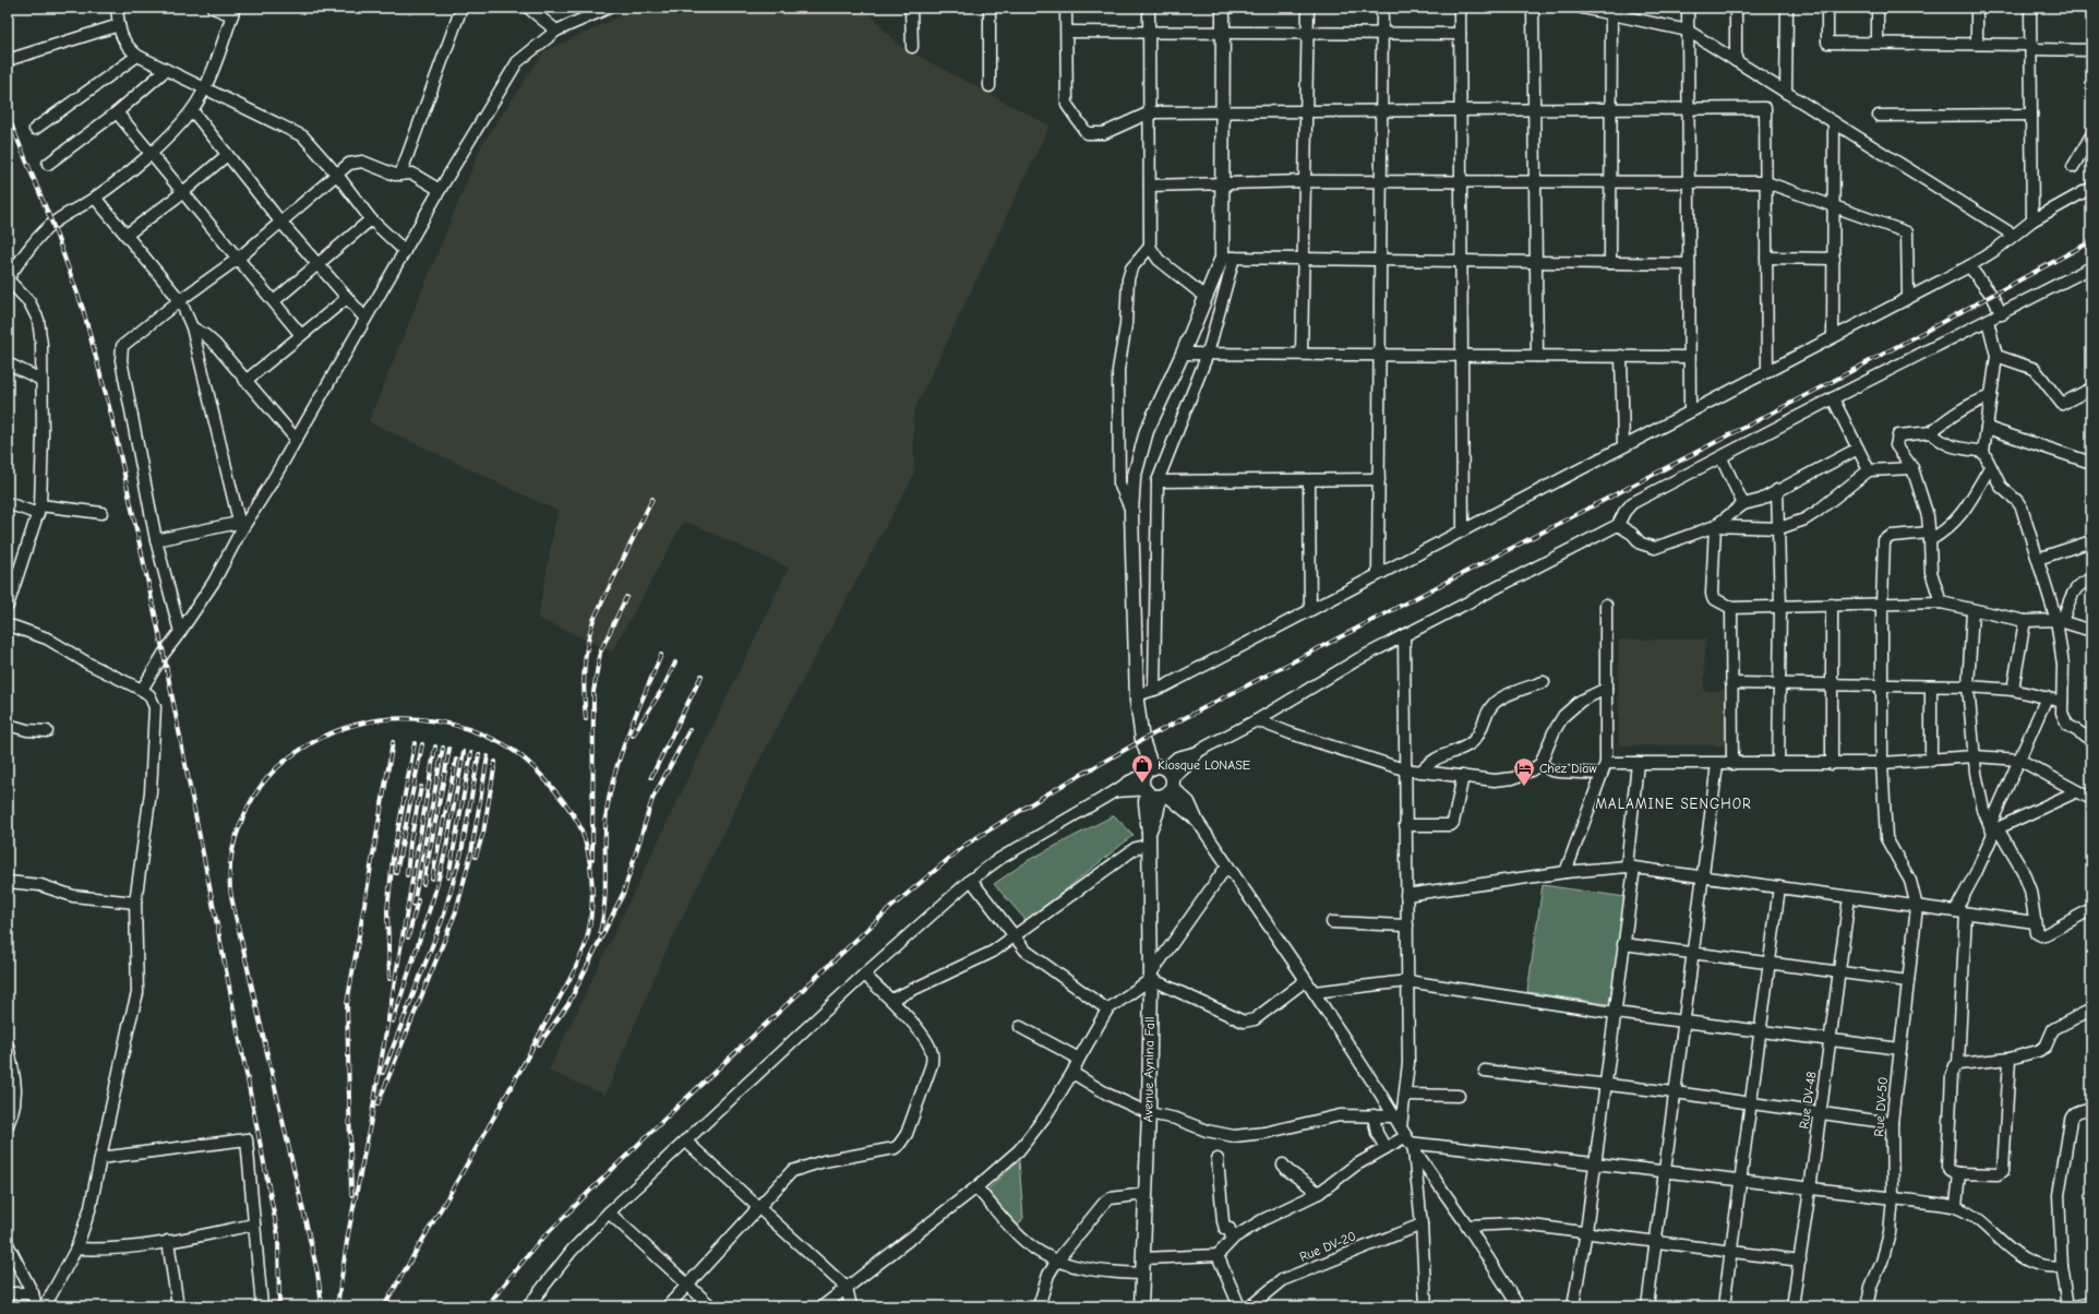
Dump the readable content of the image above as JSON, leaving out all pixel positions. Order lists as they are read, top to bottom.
{
  "streets": {
    "main road": ["Avenue Aynina Fall"],
    "street": ["Rue DV-48", "Rue DV-50", "Rue DV-20"]
  },
  "districts": ["MALAMINE SENGHOR"],
  "places": {
    "shop": ["Kiosque LONASE"],
    "hotel": ["Chez Diaw"]
  }
}
